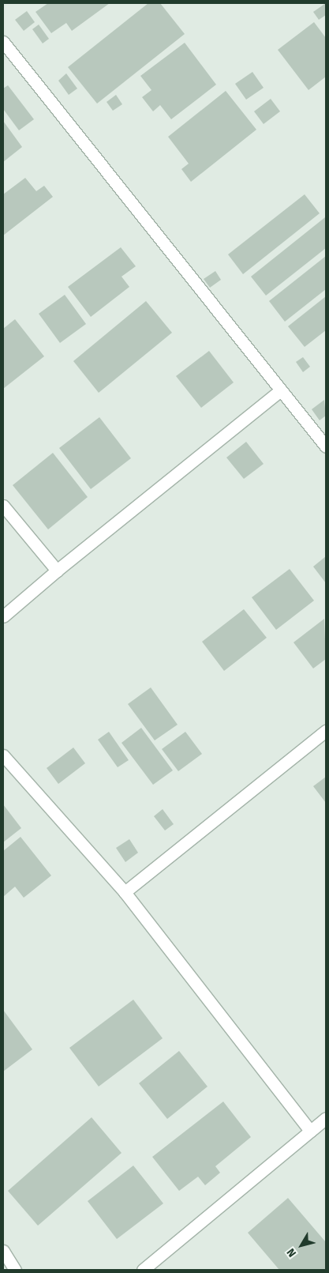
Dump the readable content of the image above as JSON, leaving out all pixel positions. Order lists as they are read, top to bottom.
{
  "north": "bottom left"
}
